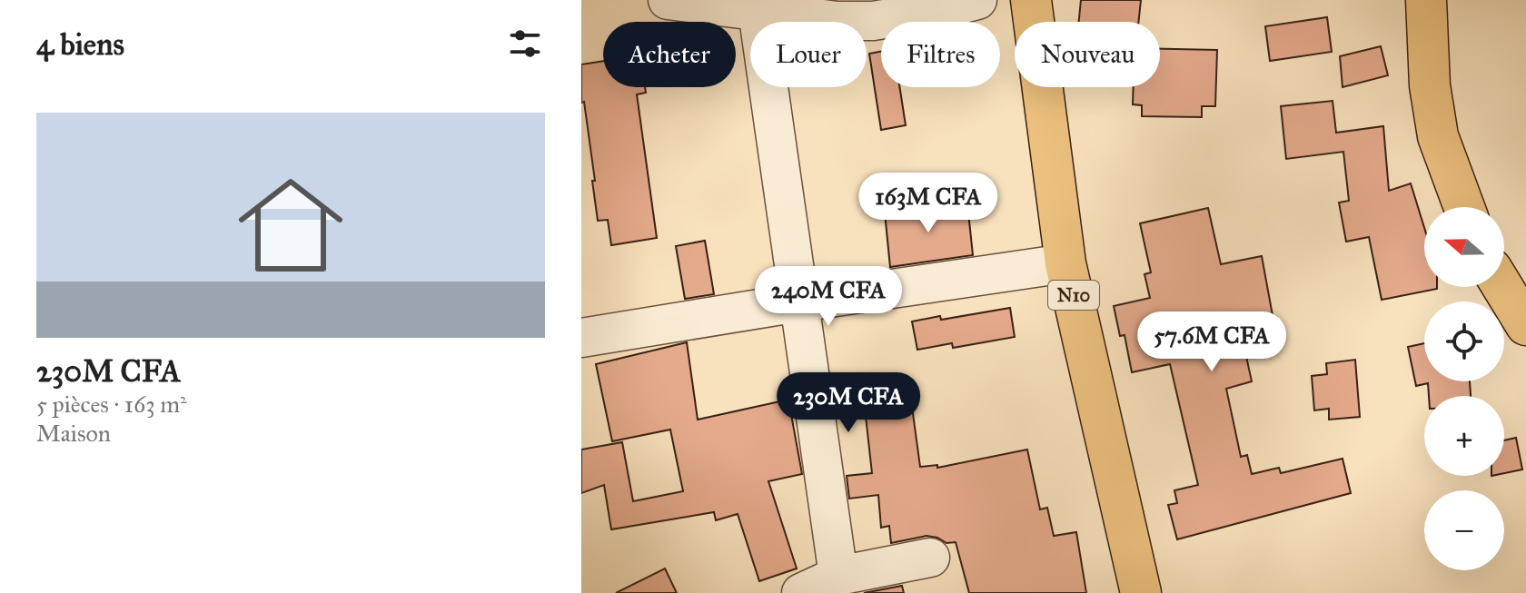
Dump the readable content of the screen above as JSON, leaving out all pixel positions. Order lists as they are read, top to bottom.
{
  "streets": {
    "main road": ["N10"]
  },
  "north": "left",
  "page": {
    "heading": "4 biens",
    "chip": [
      "Acheter",
      "Louer",
      "Filtres",
      "Nouveau"
    ],
    "list": [
      {
        "name": "230M CFA",
        "note": "5 pièces · 163 m² · Maison"
      }
    ],
    "price": [
      "163M CFA",
      "240M CFA",
      "57.6M CFA",
      "230M CFA"
    ],
    "map_buttons": ["+", "−"]
  }
}
